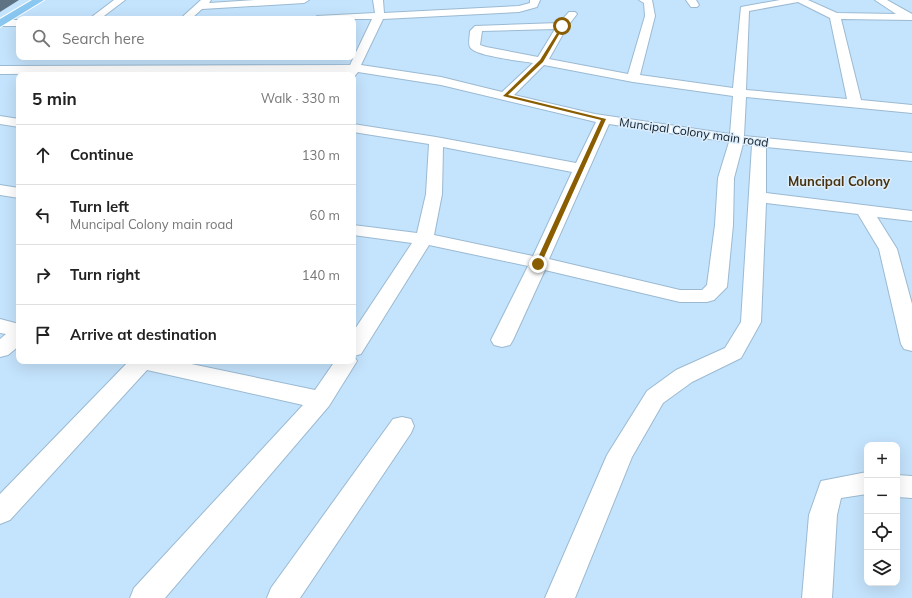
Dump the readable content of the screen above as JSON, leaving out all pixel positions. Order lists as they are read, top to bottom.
{
  "streets": {
    "street": ["Muncipal Colony main road"]
  },
  "districts": ["Muncipal Colony"],
  "page": {
    "search": "Search here",
    "heading": ["5 min", "Walk · 330 m"],
    "list": [
      ["Continue", "130 m"],
      ["Turn left", "Muncipal Colony main road", "60 m"],
      ["Turn right", "140 m"],
      "Arrive at destination"
    ],
    "map_buttons": ["+", "−"]
  }
}
